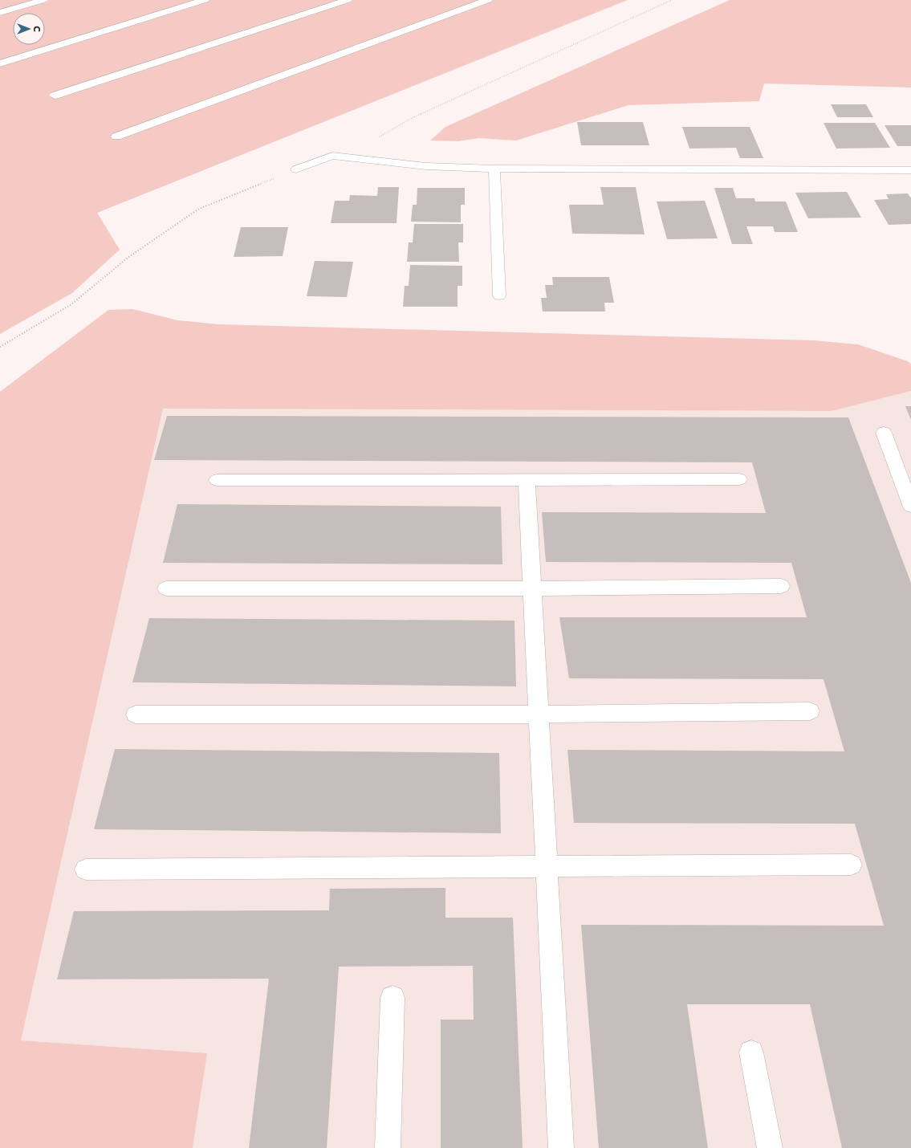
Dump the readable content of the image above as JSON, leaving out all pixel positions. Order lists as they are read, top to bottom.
{
  "north": "right"
}
